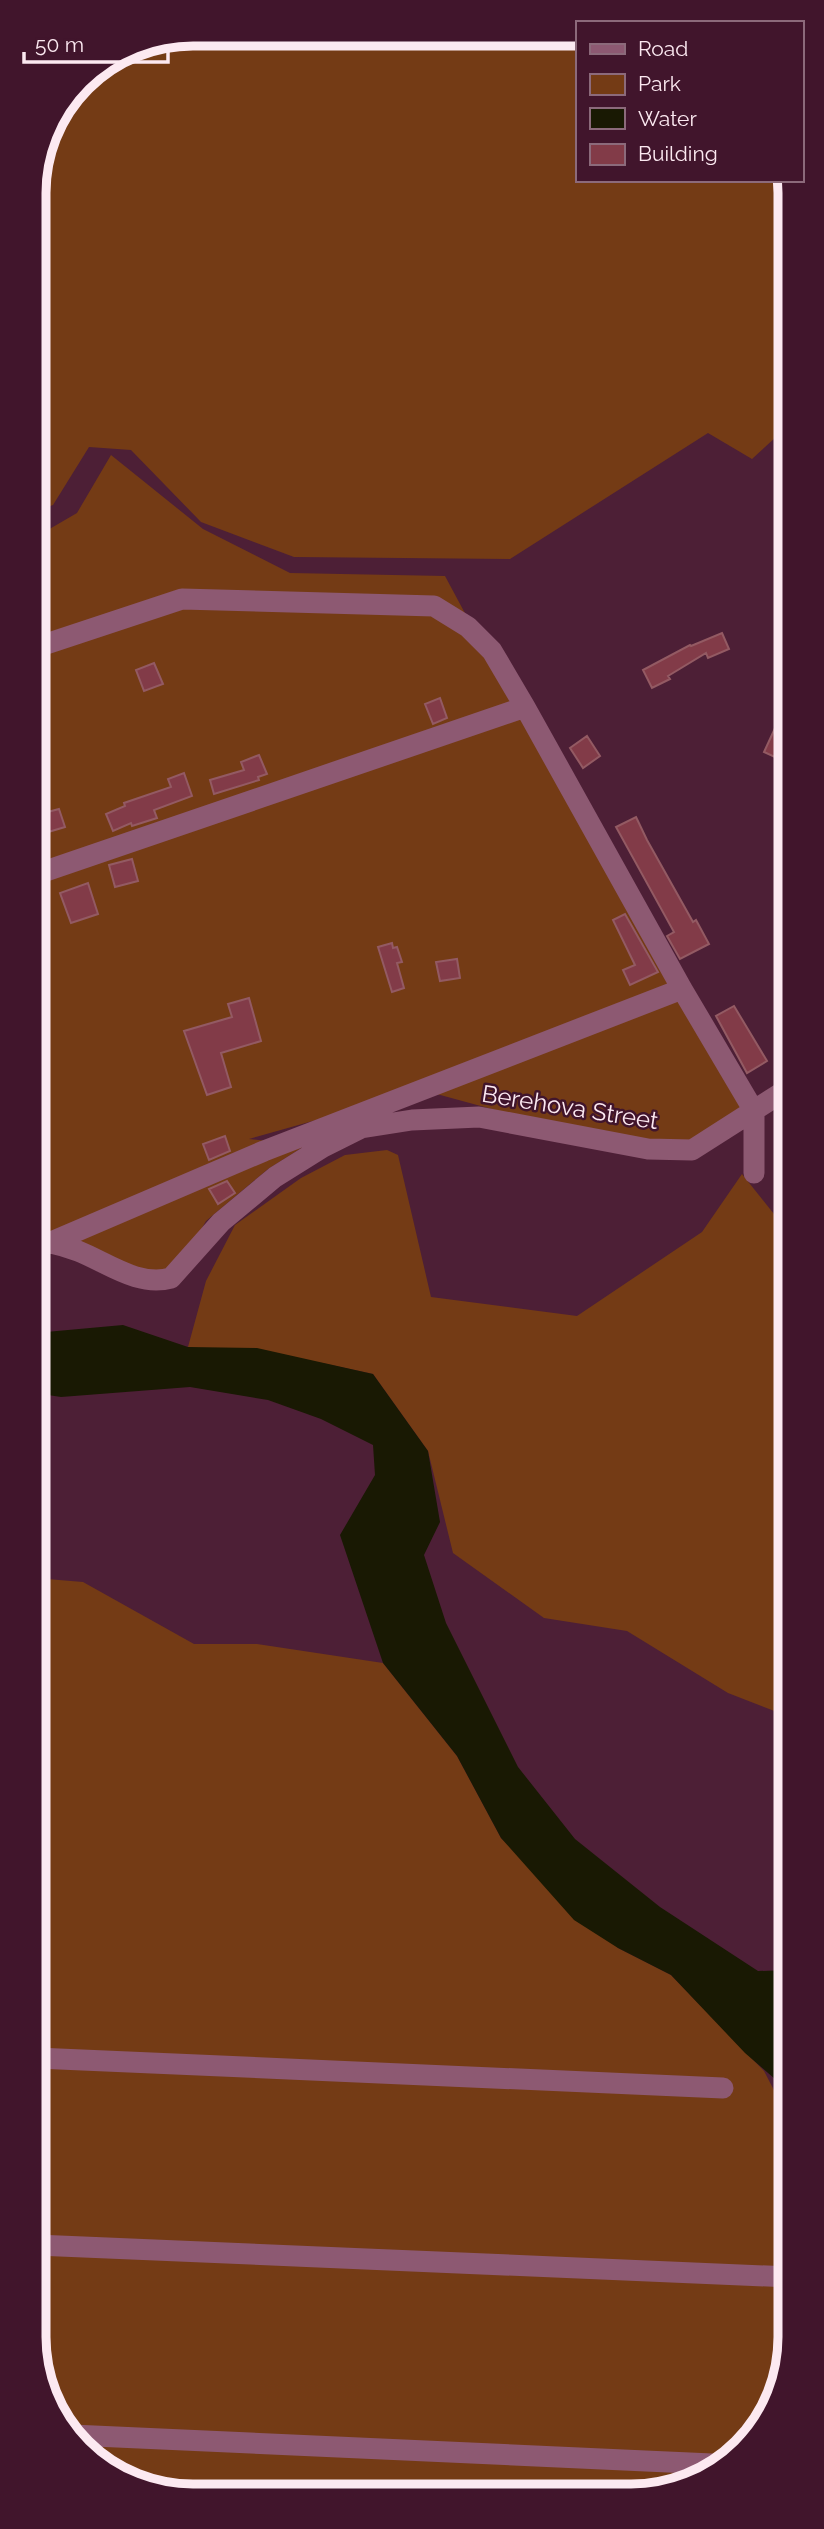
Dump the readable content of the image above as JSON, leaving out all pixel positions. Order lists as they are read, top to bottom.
{
  "streets": {
    "street": ["Berehova Street"]
  },
  "legend": [
    "Road",
    "Park",
    "Water",
    "Building"
  ],
  "scale_bar": "50 m"
}
